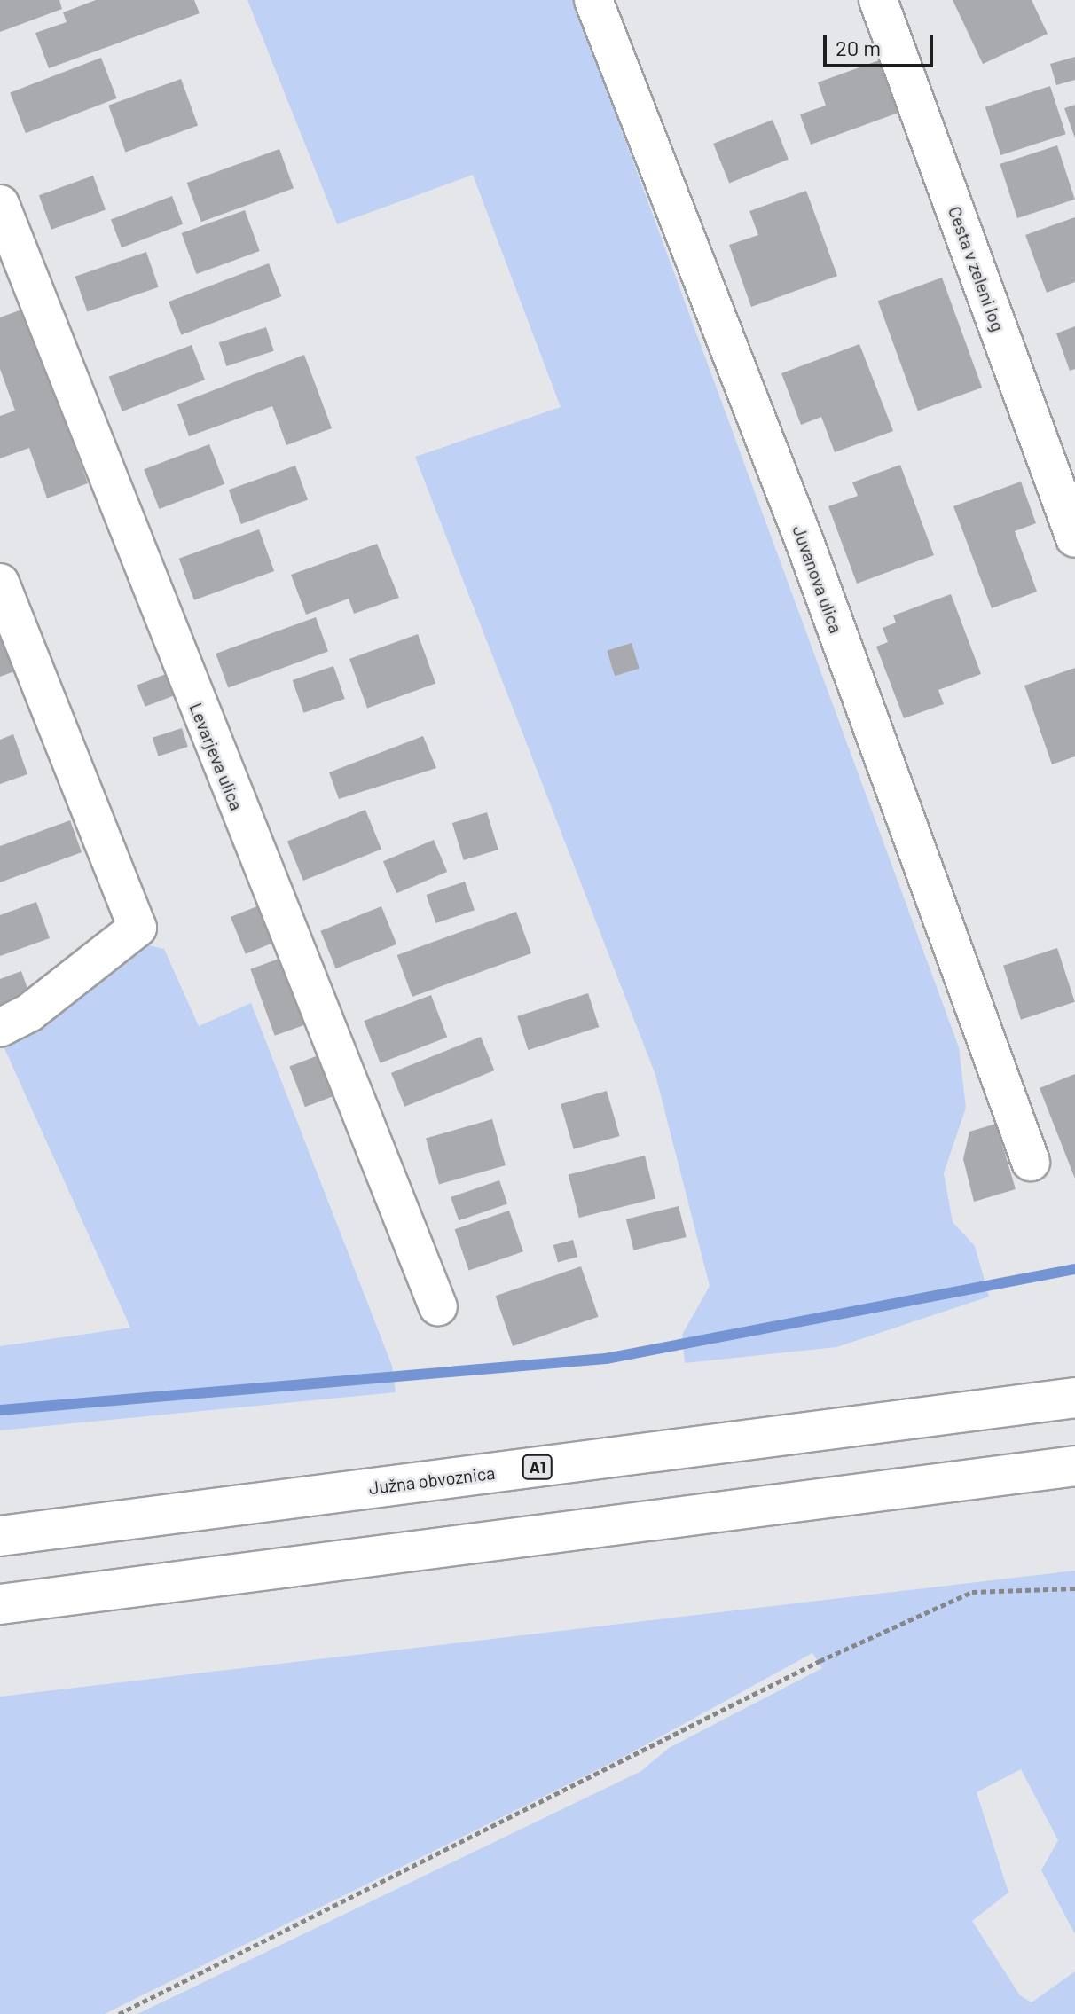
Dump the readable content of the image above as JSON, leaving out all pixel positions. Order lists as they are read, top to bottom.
{
  "streets": {
    "highway": ["A1", "Južna obvoznica"],
    "street": ["Cesta v zeleni log", "Juvanova ulica", "Levarjeva ulica"]
  },
  "scale_bar": "20 m"
}
